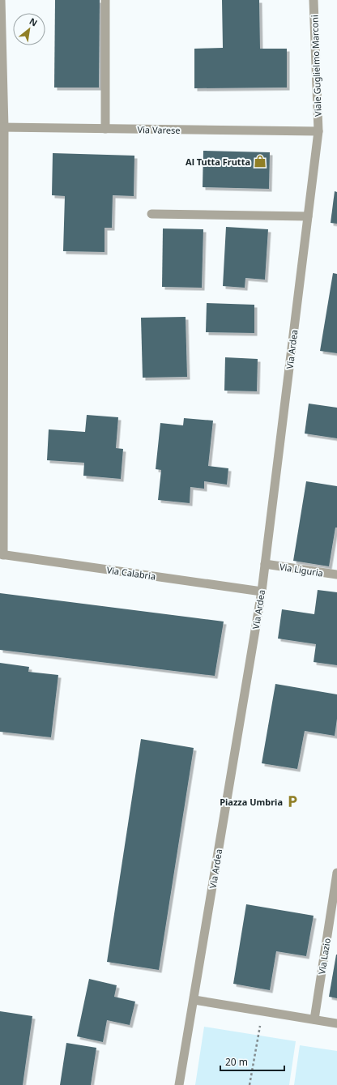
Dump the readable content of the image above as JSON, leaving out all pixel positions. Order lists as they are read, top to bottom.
{
  "streets": {
    "street": [
      "Viale Guglielmo Marconi",
      "Via Varese",
      "Via Ardea",
      "Via Liguria",
      "Via Calabria",
      "Via Lazio"
    ]
  },
  "crossings": [
    ["Viale Guglielmo Marconi", "Via Varese"],
    ["Viale Guglielmo Marconi", "Via Ardea"],
    ["Via Varese", "Via Ardea"],
    ["Via Ardea", "Via Liguria"],
    ["Via Ardea", "Via Calabria"]
  ],
  "places": {
    "shop": ["Al Tutta Frutta"],
    "parking": ["Piazza Umbria"]
  },
  "scale_bar": "20 m",
  "north": "top right"
}
